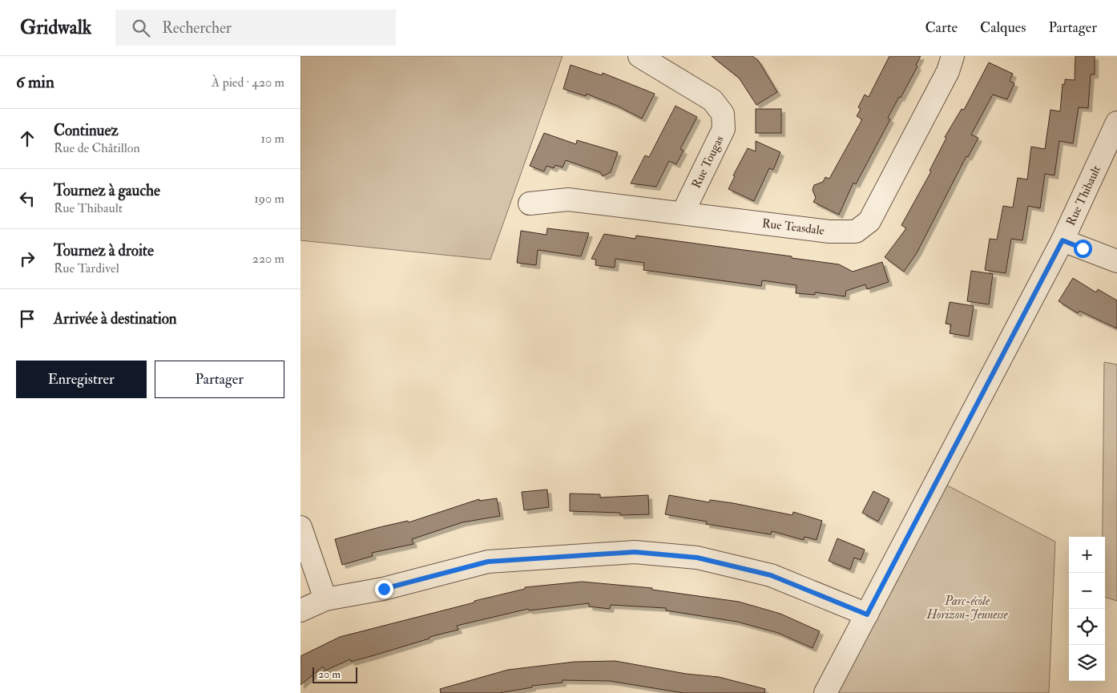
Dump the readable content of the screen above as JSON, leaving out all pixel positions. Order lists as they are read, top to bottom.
{
  "streets": {
    "street": ["Rue Tougas", "Rue Thibault", "Rue Teasdale"]
  },
  "crossings": [
    ["Rue Tougas", "Rue Teasdale"]
  ],
  "parks": ["Parc-école Horizon-Jeunesse"],
  "scale_bar": "20 m",
  "page": {
    "header": "Gridwalk",
    "search": "Rechercher",
    "nav": ["Carte", "Calques", "Partager"],
    "heading": ["6 min", "À pied · 420 m"],
    "list": [
      ["Continuez", "Rue de Châtillon", "10 m"],
      ["Tournez à gauche", "Rue Thibault", "190 m"],
      ["Tournez à droite", "Rue Tardivel", "220 m"],
      "Arrivée à destination"
    ],
    "buttons": ["Enregistrer", "Partager"],
    "map_buttons": ["+", "−"],
    "scale": "20 m"
  }
}
